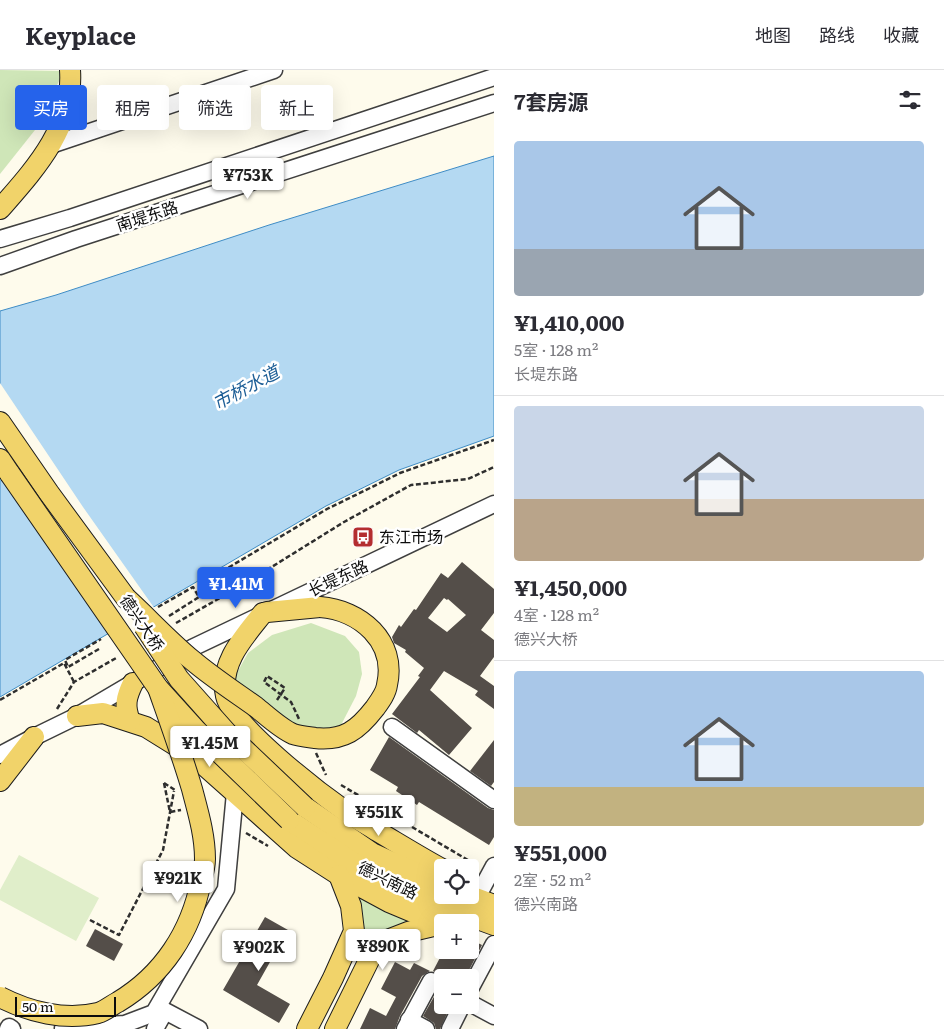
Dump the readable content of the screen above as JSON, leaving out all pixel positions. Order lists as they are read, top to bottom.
{
  "streets": {
    "main road": ["德兴大桥", "德兴南路"],
    "street": ["南堤东路", "长堤东路"]
  },
  "crossings": [
    ["德兴大桥", "德兴南路"]
  ],
  "water": ["市桥水道"],
  "places": {
    "bus stop": ["东江市场"]
  },
  "scale_bar": "50 m",
  "page": {
    "header": "Keyplace",
    "nav": ["地图", "路线", "收藏"],
    "heading": "7套房源",
    "chip": [
      "买房",
      "租房",
      "筛选",
      "新上"
    ],
    "list": [
      {
        "name": "¥1,410,000",
        "note": "5室 · 128 m² · 长堤东路"
      },
      {
        "name": "¥1,450,000",
        "note": "4室 · 128 m² · 德兴大桥"
      },
      {
        "name": "¥551,000",
        "note": "2室 · 52 m² · 德兴南路"
      }
    ],
    "price": [
      "¥753K",
      "¥1.41M",
      "¥1.45M",
      "¥551K",
      "¥921K",
      "¥890K",
      "¥902K"
    ],
    "map_buttons": ["+", "−"],
    "scale": "50 m"
  }
}
